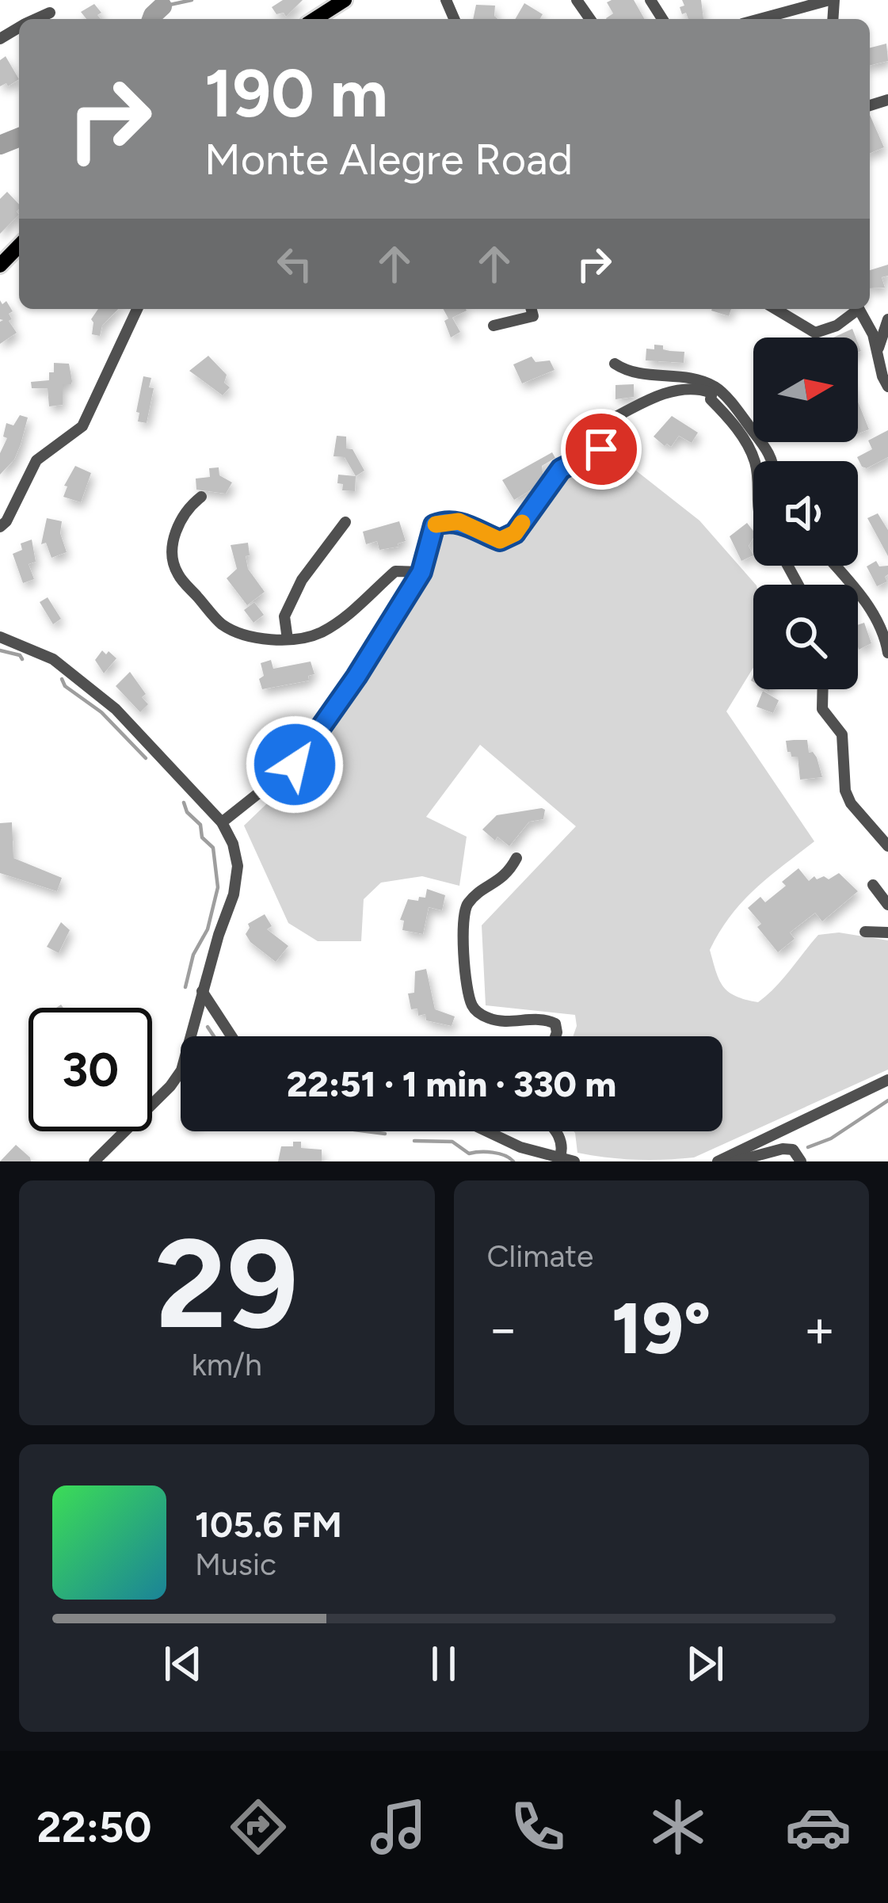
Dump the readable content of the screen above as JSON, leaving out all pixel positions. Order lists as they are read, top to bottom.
{
  "north": "right",
  "page": {
    "turn": ["190 m", "Monte Alegre Road"],
    "limit": "30",
    "trip": "22:51 · 1 min · 330 m",
    "tile": [
      ["29", "km/h"],
      "Climate"
    ],
    "heat": ["−", "19°", "+"],
    "song": ["105.6 FM", "Music"],
    "tabs": "22:50"
  }
}
